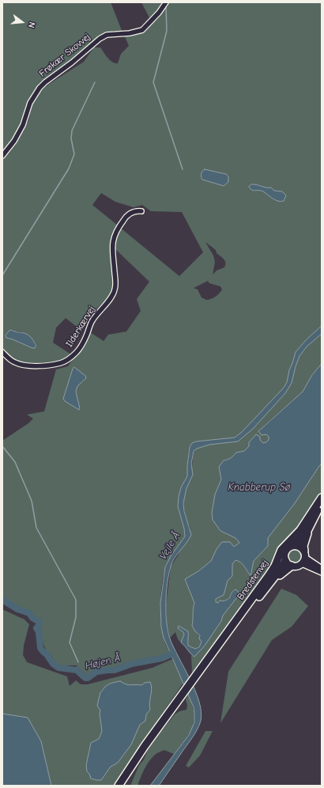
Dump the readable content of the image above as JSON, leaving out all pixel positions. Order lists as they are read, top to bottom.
{
  "streets": {
    "highway": ["Bredstenvej"],
    "street": ["Frøkær Skovvej", "Ilderkærvej"]
  },
  "water": ["Knabberup Sø", "Vejle Å", "Højen Å"],
  "north": "right"
}
